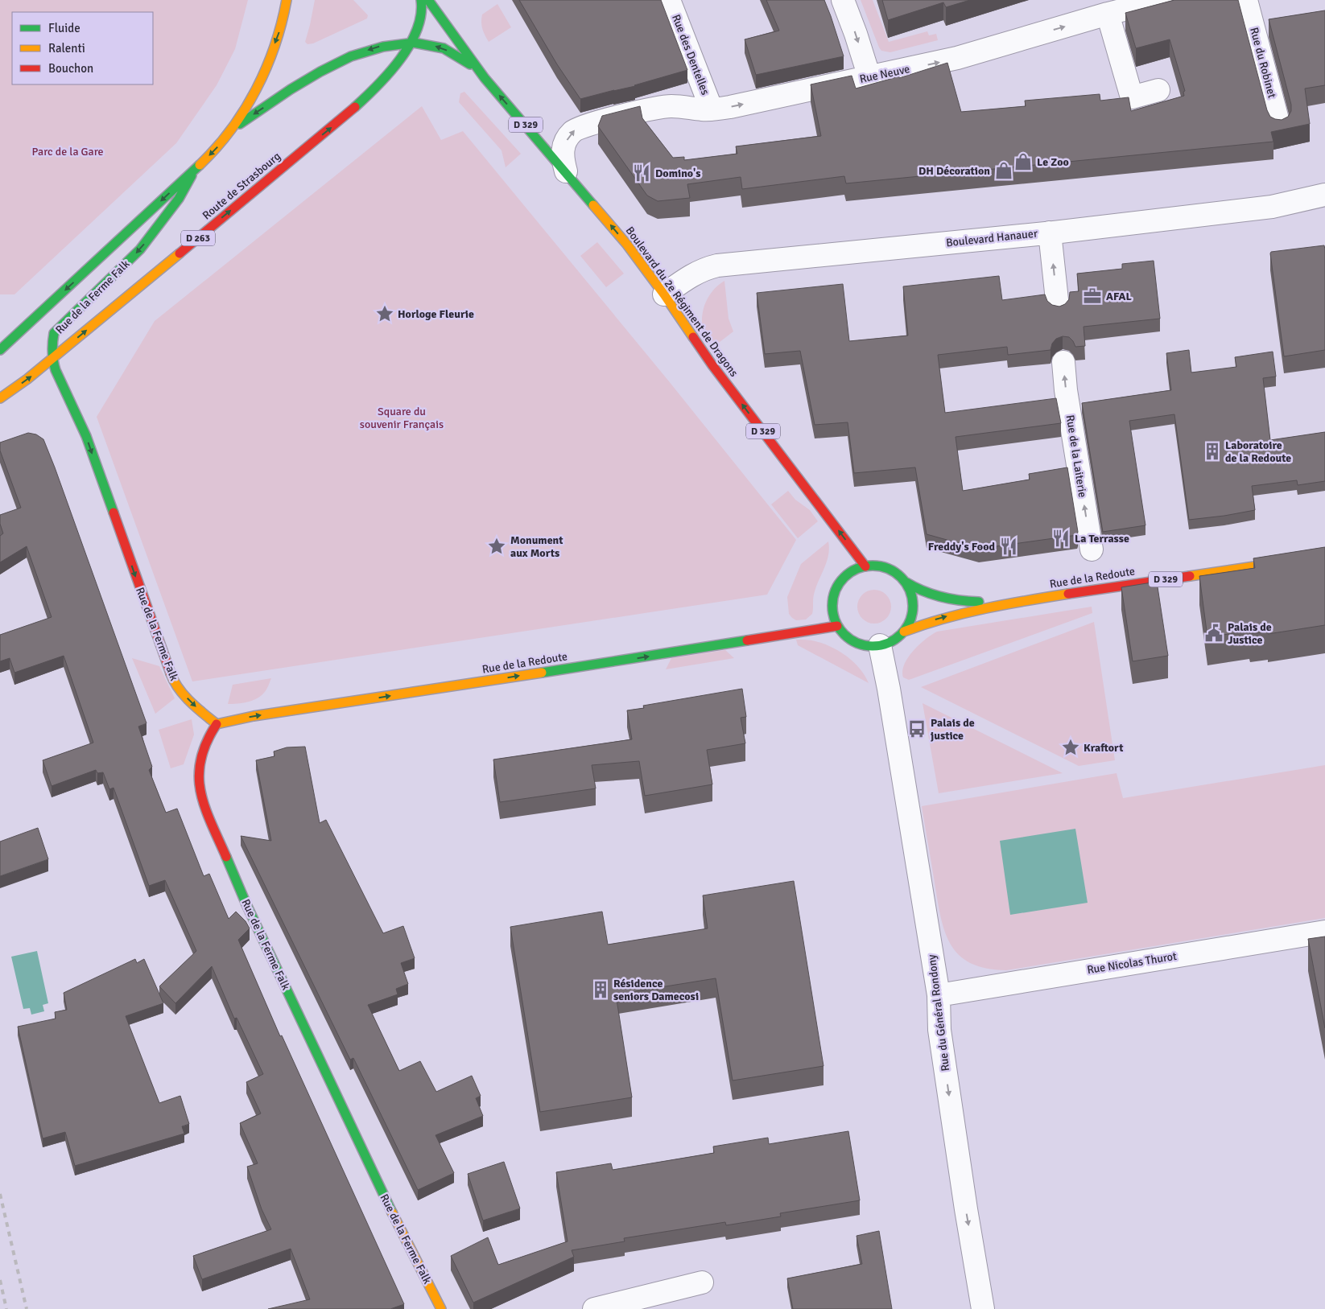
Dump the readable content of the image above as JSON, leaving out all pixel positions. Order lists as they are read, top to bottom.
{
  "streets": {
    "main road": [
      "D 329",
      "Route de Strasbourg",
      "D 263",
      "Rue de la Ferme Falk",
      "Boulevard du 2e Régiment de Dragons",
      "Rue de la Redoute"
    ],
    "street": [
      "Rue des Dentelles",
      "Rue du Robinet",
      "Rue Neuve",
      "Boulevard Hanauer",
      "Rue de la Laiterie",
      "Rue Nicolas Thurot",
      "Rue du Général Rondony"
    ]
  },
  "crossings": [
    ["Rue des Dentelles", "Rue Neuve"],
    ["Rue Neuve", "Boulevard du 2e Régiment de Dragons"],
    ["Route de Strasbourg", "Rue de la Ferme Falk"],
    ["Boulevard Hanauer", "Boulevard du 2e Régiment de Dragons"],
    ["Rue de la Ferme Falk", "Rue de la Redoute"],
    ["Boulevard du 2e Régiment de Dragons", "Rue de la Redoute"],
    ["Boulevard du 2e Régiment de Dragons", "Rue du Général Rondony"],
    ["Rue de la Redoute", "Rue du Général Rondony"],
    ["Rue Nicolas Thurot", "Rue du Général Rondony"]
  ],
  "one_way": [
    "Rue Neuve",
    "Rue de la Ferme Falk",
    "Boulevard du 2e Régiment de Dragons",
    "Rue de la Laiterie",
    "Rue de la Redoute",
    "Rue du Général Rondony"
  ],
  "parks": ["Parc de la Gare", "Square du souvenir Français"],
  "places": {
    "shop": ["Le Zoo", "DH Décoration"],
    "restaurant": ["Domino's", "La Terrasse", "Freddy's Food"],
    "office": ["AFAL"],
    "place": ["Horloge Fleurie", "Monument aux Morts", "Kraftort"],
    "building": ["Laboratoire de la Redoute", "Résidence seniors Damecosi"],
    "public building": ["Palais de Justice"],
    "bus stop": ["Palais de justice"]
  },
  "legend": ["Fluide", "Ralenti", "Bouchon"]
}
